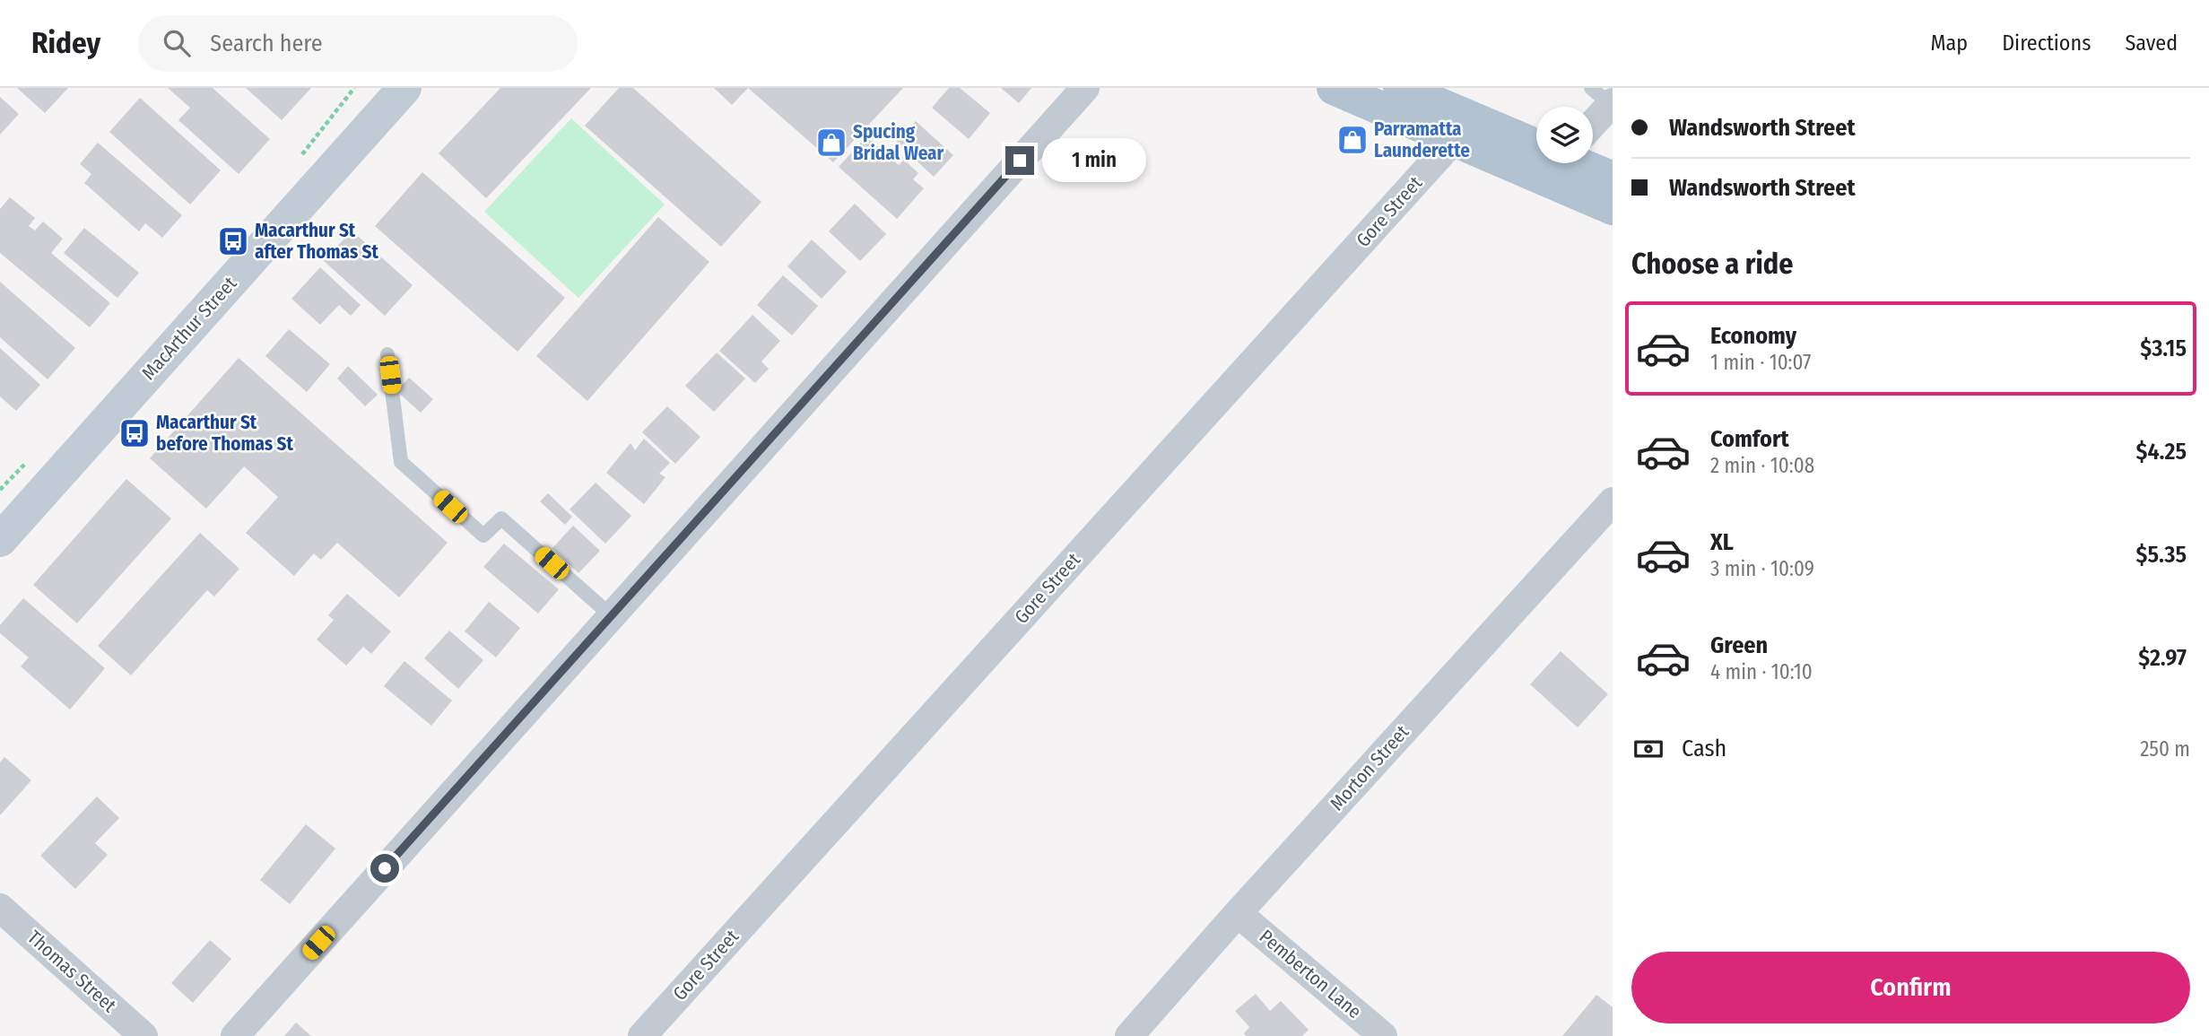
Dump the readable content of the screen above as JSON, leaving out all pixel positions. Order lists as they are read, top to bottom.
{
  "streets": {
    "main road": ["MacArthur Street"],
    "street": [
      "Gore Street",
      "Morton Street",
      "Thomas Street",
      "Pemberton Lane"
    ]
  },
  "crossings": [
    ["Morton Street", "Pemberton Lane"]
  ],
  "places": {
    "shop": ["Parramatta Launderette", "Spucing Bridal Wear"],
    "bus stop": ["Macarthur St after Thomas St", "Macarthur St before Thomas St"]
  },
  "page": {
    "header": "Ridey",
    "search": "Search here",
    "nav": ["Map", "Directions", "Saved"],
    "banner": ["Wandsworth Street", "Wandsworth Street"],
    "bubble": "1 min",
    "heading": "Choose a ride",
    "list": [
      {
        "name": "Economy",
        "note": "1 min · 10:07",
        "value": "$3.15"
      },
      {
        "name": "Comfort",
        "note": "2 min · 10:08",
        "value": "$4.25"
      },
      {
        "name": "XL",
        "note": "3 min · 10:09",
        "value": "$5.35"
      },
      {
        "name": "Green",
        "note": "4 min · 10:10",
        "value": "$2.97"
      }
    ],
    "pay": ["Cash", "250 m"],
    "buttons": "Confirm"
  }
}
